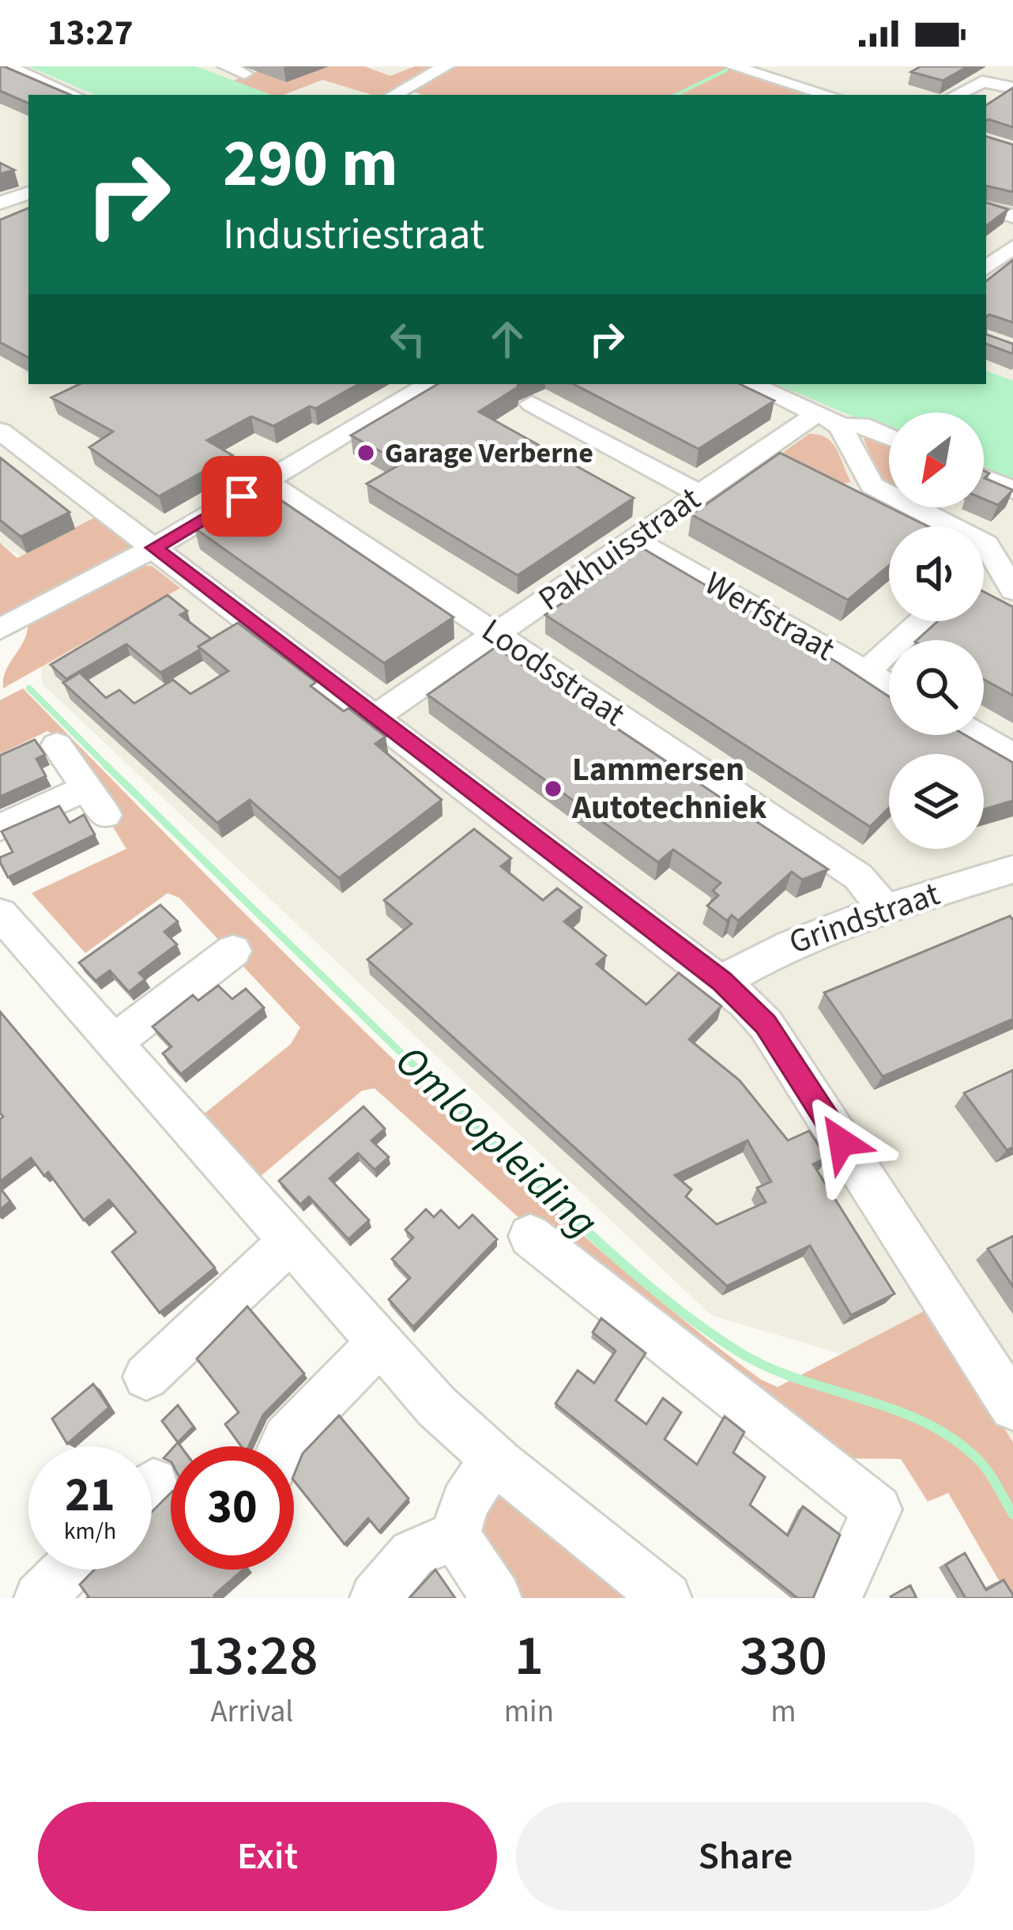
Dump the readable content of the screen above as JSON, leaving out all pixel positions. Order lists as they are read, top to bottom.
{
  "streets": {
    "street": [
      "Pakhuisstraat",
      "Werfstraat",
      "Loodsstraat",
      "Grindstraat"
    ]
  },
  "crossings": [
    ["Pakhuisstraat", "Werfstraat"],
    ["Pakhuisstraat", "Loodsstraat"],
    ["Loodsstraat", "Grindstraat"]
  ],
  "water": ["Omloopleiding"],
  "places": ["Garage Verberne", "Lammersen Autotechniek"],
  "north": "bottom left",
  "page": {
    "status": "13:27",
    "turn": ["290 m", "Industriestraat"],
    "speed": "21 km/h",
    "limit": "30",
    "eta": [
      "13:28",
      "Arrival",
      "1",
      "min",
      "330",
      "m"
    ],
    "buttons": ["Exit", "Share"]
  }
}
